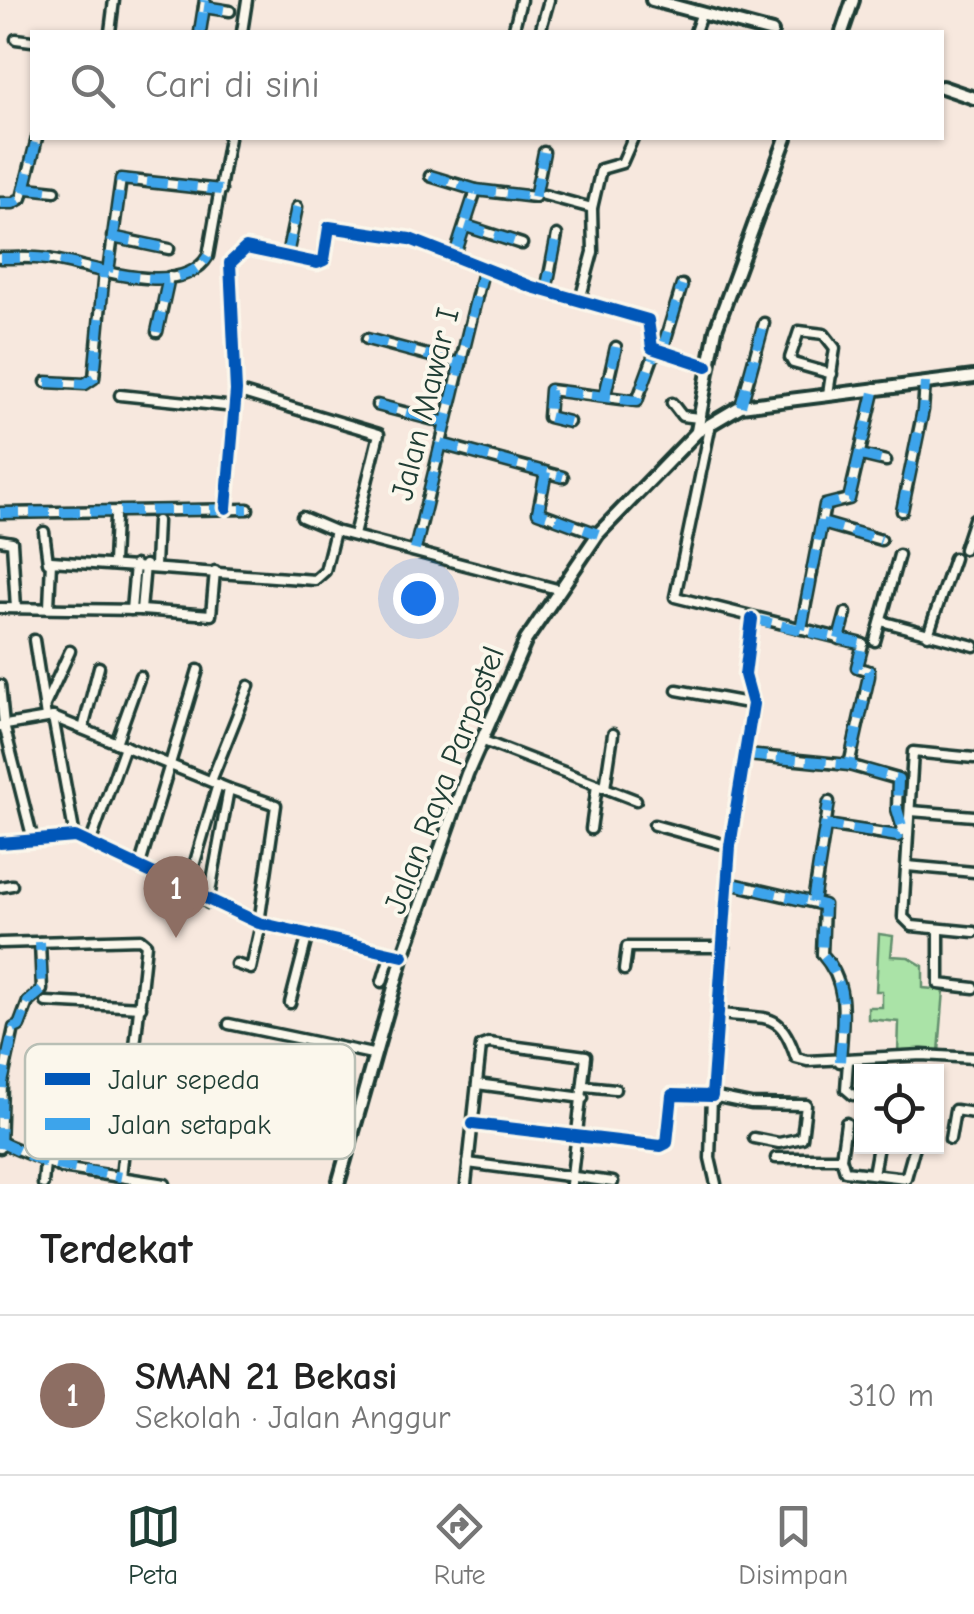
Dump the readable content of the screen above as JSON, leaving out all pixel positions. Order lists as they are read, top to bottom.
{
  "streets": {
    "main road": ["Jalan Raya Parpostel"],
    "street": ["Jalan Mawar I"]
  },
  "legend": ["Jalur sepeda", "Jalan setapak"],
  "page": {
    "search": "Cari di sini",
    "pins": "1",
    "heading": "Terdekat",
    "list": [
      {
        "mark": "1",
        "name": "SMAN 21 Bekasi",
        "note": "Sekolah · Jalan Anggur",
        "value": "310 m"
      }
    ],
    "nav": ["Peta", "Rute", "Disimpan"]
  }
}
